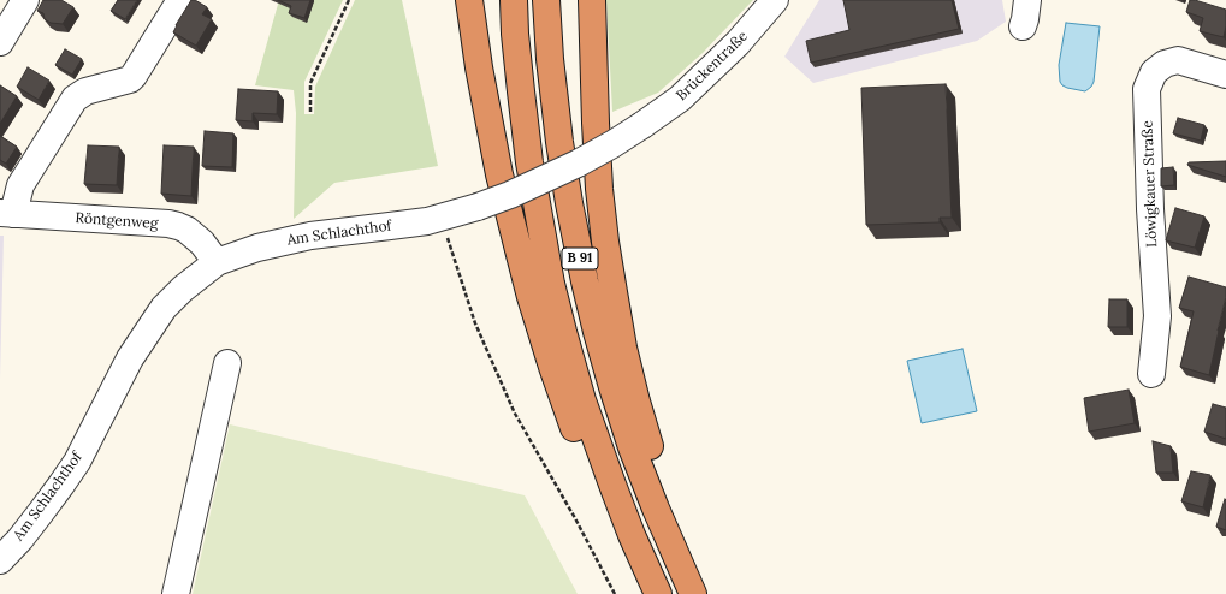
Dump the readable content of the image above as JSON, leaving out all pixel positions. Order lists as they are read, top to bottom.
{
  "streets": {
    "highway": ["B 91"],
    "street": [
      "Brückentraße",
      "Löwigkauer Straße",
      "Röntgenweg",
      "Am Schlachthof"
    ]
  },
  "crossings": [
    ["Brückentraße", "Am Schlachthof"],
    ["Röntgenweg", "Am Schlachthof"]
  ]
}
